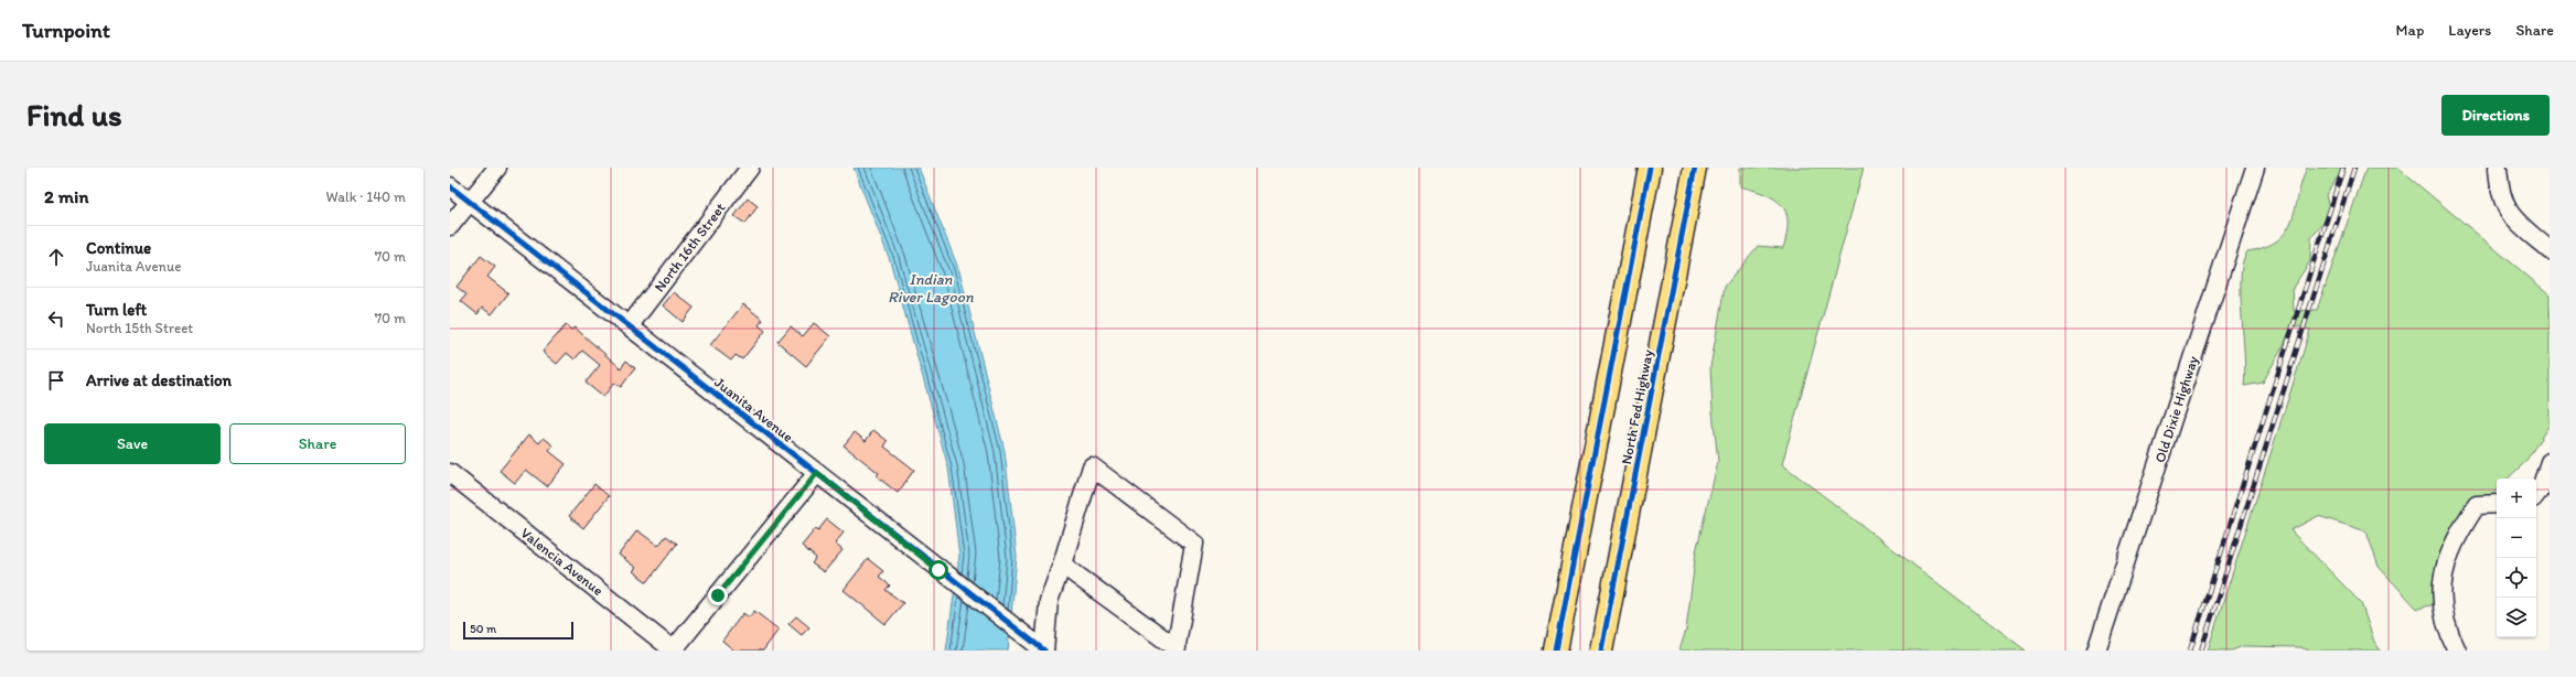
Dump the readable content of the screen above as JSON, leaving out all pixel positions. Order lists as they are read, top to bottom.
{
  "streets": {
    "main road": ["North Fed Highway"],
    "street": [
      "North 16th Street",
      "Juanita Avenue",
      "Old Dixie Highway",
      "Valencia Avenue"
    ]
  },
  "crossings": [
    ["North 16th Street", "Juanita Avenue"]
  ],
  "water": ["Indian River Lagoon"],
  "scale_bar": "50 m",
  "page": {
    "header": "Turnpoint",
    "nav": ["Map", "Layers", "Share"],
    "buttons": [
      "Directions",
      ["Save", "Share"]
    ],
    "title": "Find us",
    "heading": ["2 min", "Walk · 140 m"],
    "list": [
      ["Continue", "Juanita Avenue", "70 m"],
      ["Turn left", "North 15th Street", "70 m"],
      "Arrive at destination"
    ],
    "map_buttons": ["+", "−"],
    "scale": "50 m"
  }
}
